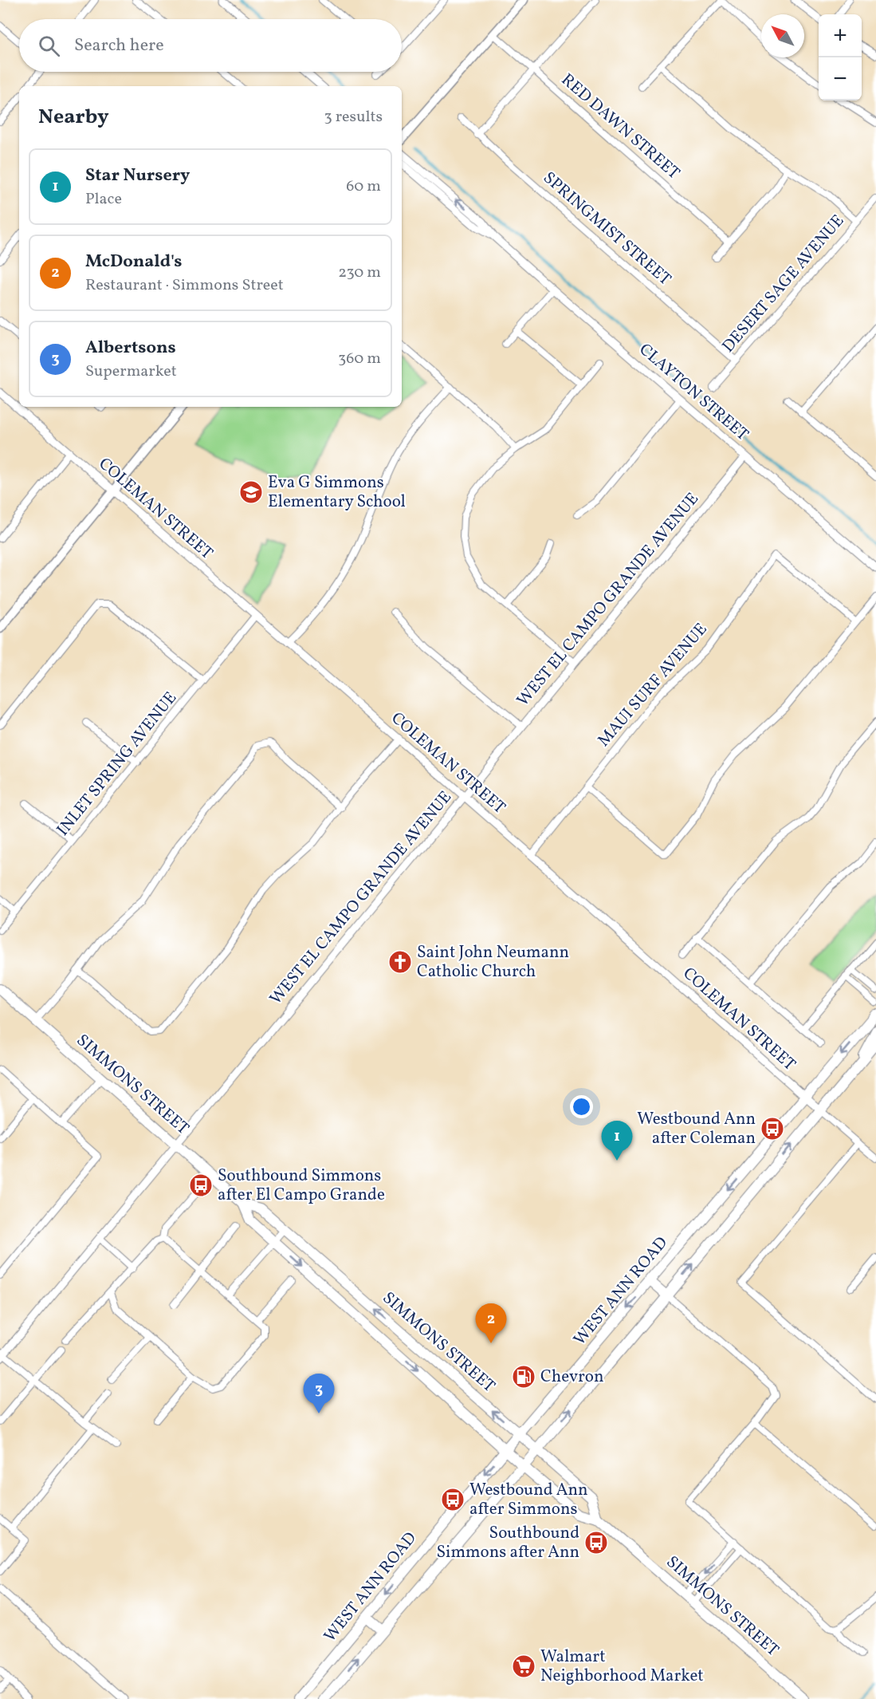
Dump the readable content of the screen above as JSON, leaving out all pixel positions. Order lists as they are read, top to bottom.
{
  "streets": {
    "main road": ["SIMMONS STREET", "WEST ANN ROAD"],
    "street": [
      "RED DAWN STREET",
      "SPRINGMIST STREET",
      "DESERT SAGE AVENUE",
      "CLAYTON STREET",
      "COLEMAN STREET",
      "WEST EL CAMPO GRANDE AVENUE",
      "MAUI SURF AVENUE",
      "INLET SPRING AVENUE"
    ]
  },
  "crossings": [
    ["SPRINGMIST STREET", "DESERT SAGE AVENUE"],
    ["CLAYTON STREET", "WEST EL CAMPO GRANDE AVENUE"],
    ["COLEMAN STREET", "WEST EL CAMPO GRANDE AVENUE"],
    ["COLEMAN STREET", "MAUI SURF AVENUE"],
    ["COLEMAN STREET", "INLET SPRING AVENUE"],
    ["COLEMAN STREET", "WEST ANN ROAD"],
    ["WEST EL CAMPO GRANDE AVENUE", "SIMMONS STREET"],
    ["SIMMONS STREET", "WEST ANN ROAD"]
  ],
  "places": {
    "school or university": ["Eva G Simmons Elementary School"],
    "church": ["Saint John Neumann Catholic Church"],
    "bus stop": [
      "Westbound Ann after Coleman",
      "Southbound Simmons after El Campo Grande",
      "Westbound Ann after Simmons",
      "Southbound Simmons after Ann"
    ],
    "fuel station": ["Chevron"],
    "supermarket": ["Walmart Neighborhood Market"]
  },
  "north": "top left",
  "page": {
    "map_buttons": ["+", "−"],
    "search": "Search here",
    "heading": ["Nearby", "3 results"],
    "list": [
      {
        "mark": "1",
        "name": "Star Nursery",
        "note": "Place",
        "value": "60 m"
      },
      {
        "mark": "2",
        "name": "McDonald's",
        "note": "Restaurant · Simmons Street",
        "value": "230 m"
      },
      {
        "mark": "3",
        "name": "Albertsons",
        "note": "Supermarket",
        "value": "360 m"
      }
    ],
    "pins": ["1", "2", "3"]
  }
}
